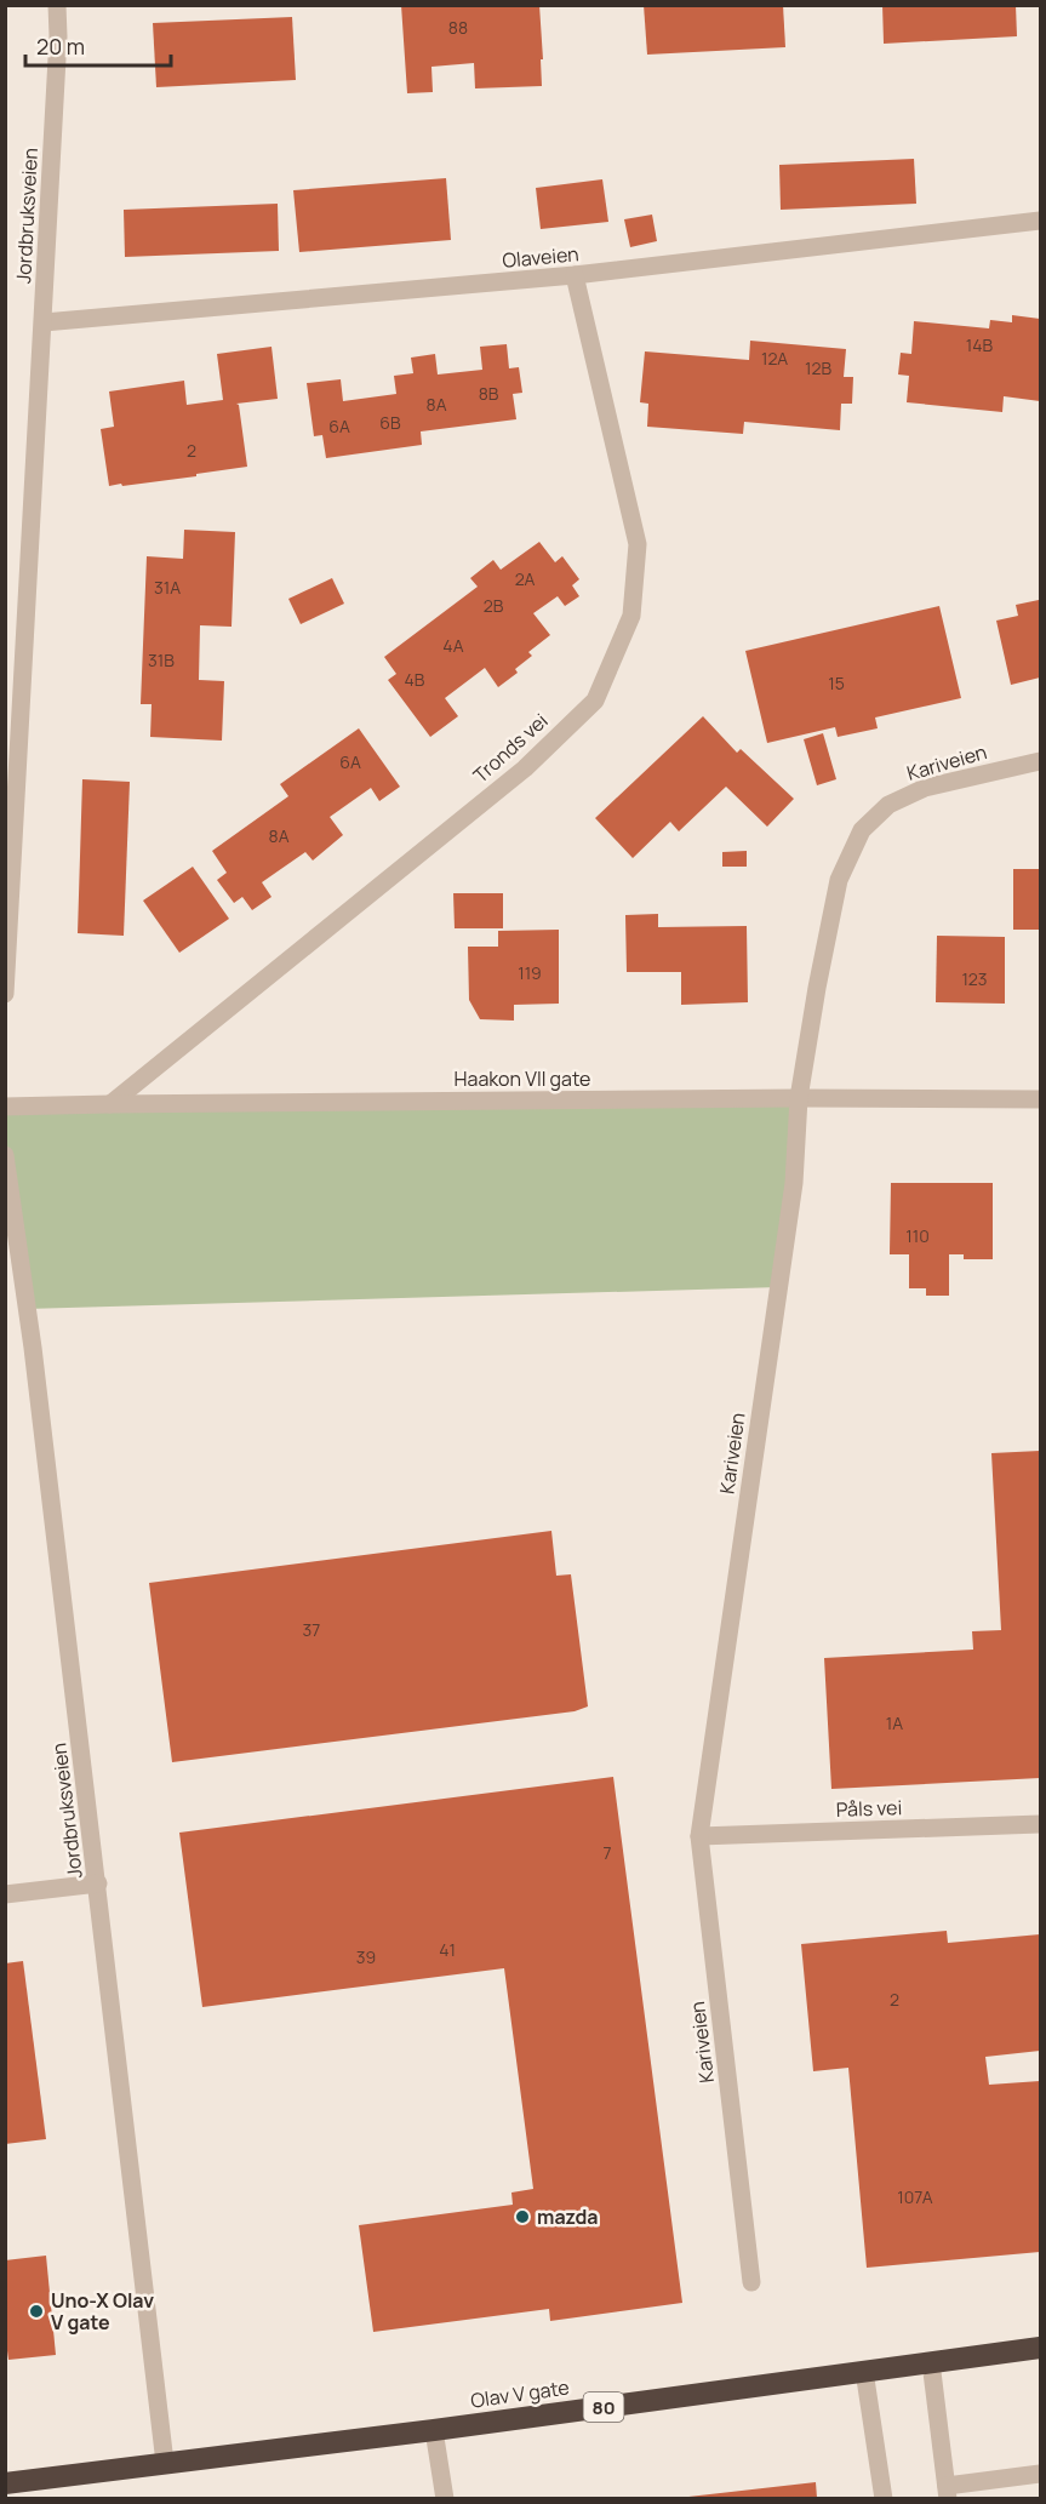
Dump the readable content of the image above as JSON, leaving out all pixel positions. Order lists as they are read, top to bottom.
{
  "streets": {
    "highway": ["Olav V gate", "80"],
    "street": [
      "Jordbruksveien",
      "Olaveien",
      "Tronds vei",
      "Kariveien",
      "Haakon VII gate",
      "Påls vei"
    ]
  },
  "crossings": [
    ["Jordbruksveien", "Olaveien"],
    ["Jordbruksveien", "Olav V gate"],
    ["Olaveien", "Tronds vei"],
    ["Tronds vei", "Haakon VII gate"],
    ["Kariveien", "Haakon VII gate"],
    ["Kariveien", "Påls vei"]
  ],
  "places": ["mazda", "Uno-X Olav V gate"],
  "house_numbers": [
    "88",
    "14B",
    "12A",
    "12B",
    "8B",
    "8A",
    "6B",
    "6A",
    "2",
    "2A",
    "31A",
    "2B",
    "4A",
    "31B",
    "4B",
    "15",
    "6A",
    "8A",
    "119",
    "123",
    "110",
    "37",
    "1A",
    "7",
    "41",
    "39",
    "2",
    "107A"
  ],
  "scale_bar": "20 m"
}
